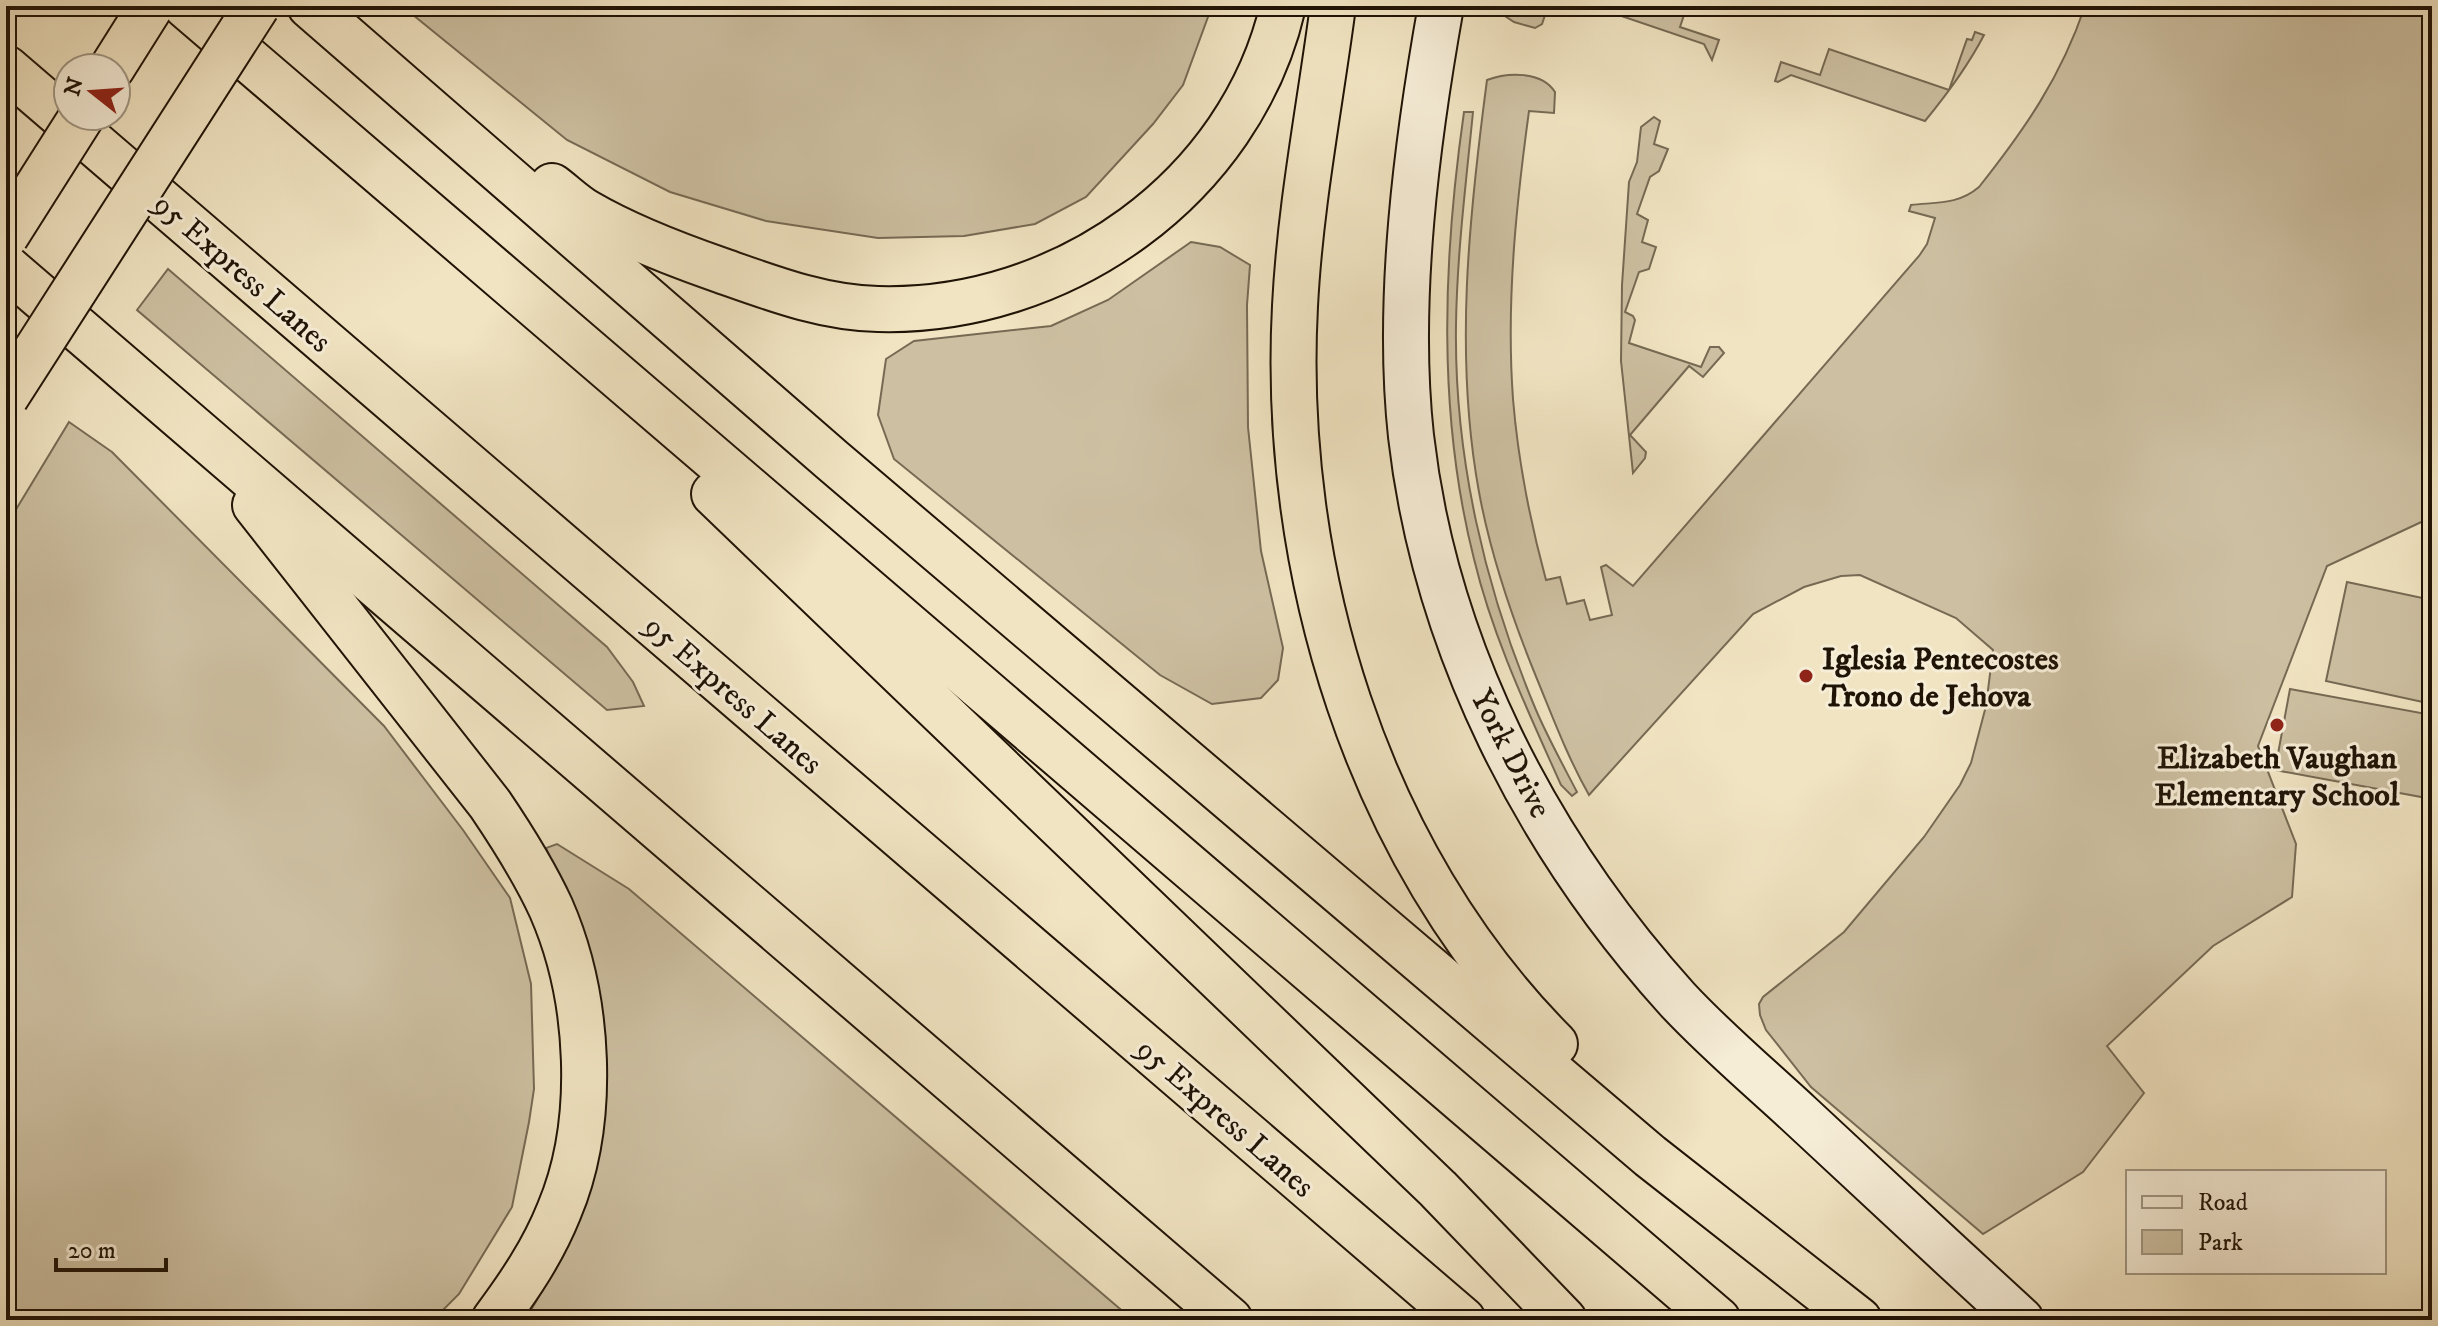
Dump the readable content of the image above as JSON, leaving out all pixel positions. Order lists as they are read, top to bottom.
{
  "streets": {
    "highway": ["95 Express Lanes"],
    "street": ["York Drive"]
  },
  "places": ["Iglesia Pentecostes Trono de Jehova", "Elizabeth Vaughan Elementary School"],
  "legend": ["Road", "Park"],
  "scale_bar": "20 m",
  "north": "left"
}
